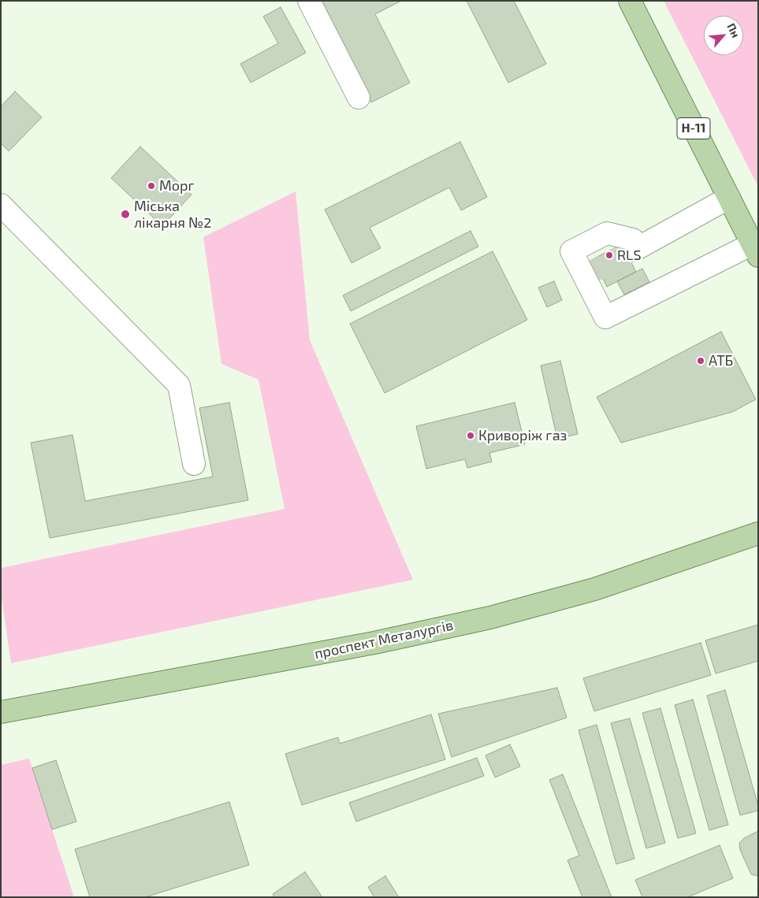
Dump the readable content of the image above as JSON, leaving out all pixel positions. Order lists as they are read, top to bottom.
{
  "streets": {
    "main road": ["Н-11", "проспект Металургів"]
  },
  "places": [
    "Морг",
    "Міська лікарня №2",
    "RLS",
    "АТБ",
    "Криворіж газ"
  ],
  "north": "top right"
}
